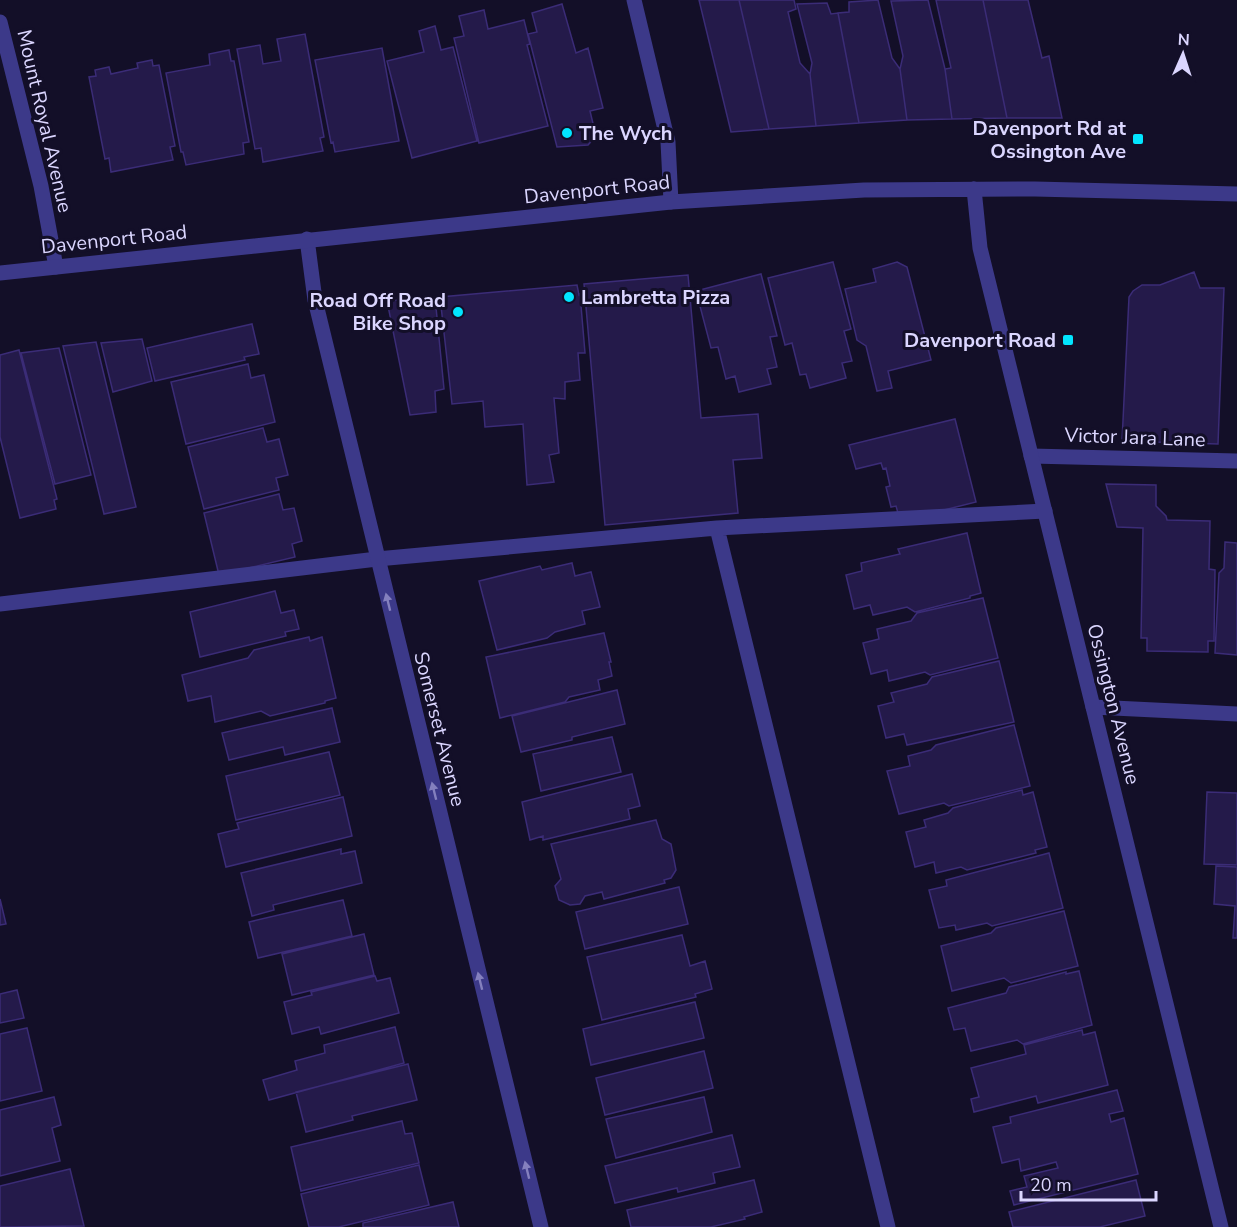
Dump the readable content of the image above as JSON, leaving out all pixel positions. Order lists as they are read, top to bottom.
{
  "streets": {
    "street": [
      "Mount Royal Avenue",
      "Davenport Road",
      "Victor Jara Lane",
      "Ossington Avenue",
      "Somerset Avenue"
    ]
  },
  "crossings": [
    ["Mount Royal Avenue", "Davenport Road"],
    ["Davenport Road", "Ossington Avenue"],
    ["Davenport Road", "Somerset Avenue"],
    ["Victor Jara Lane", "Ossington Avenue"]
  ],
  "one_way": ["Somerset Avenue"],
  "places": {
    "other": ["The Wych", "Lambretta Pizza", "Road Off Road Bike Shop"],
    "transit": ["Davenport Rd at Ossington Ave", "Davenport Road"]
  },
  "scale_bar": "20 m",
  "north": "top"
}
